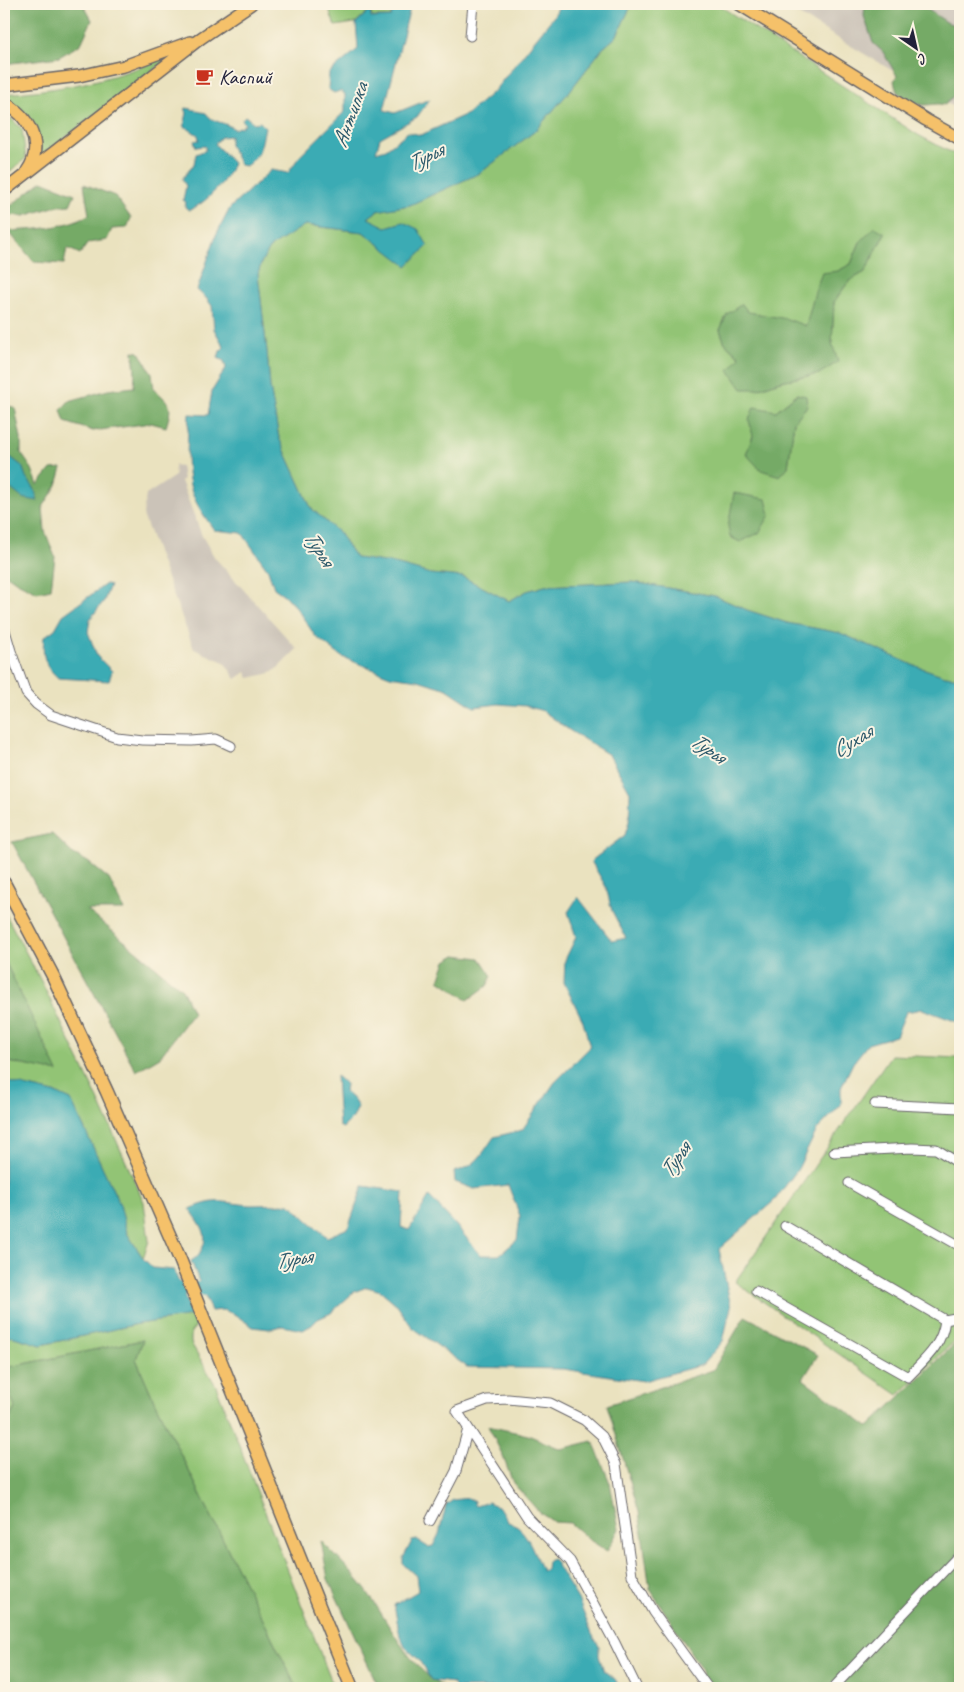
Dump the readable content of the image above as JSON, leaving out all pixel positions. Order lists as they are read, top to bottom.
{
  "water": ["Антипка", "Турья", "Сухая"],
  "places": {
    "cafe": ["Каспий"]
  },
  "north": "bottom right"
}
